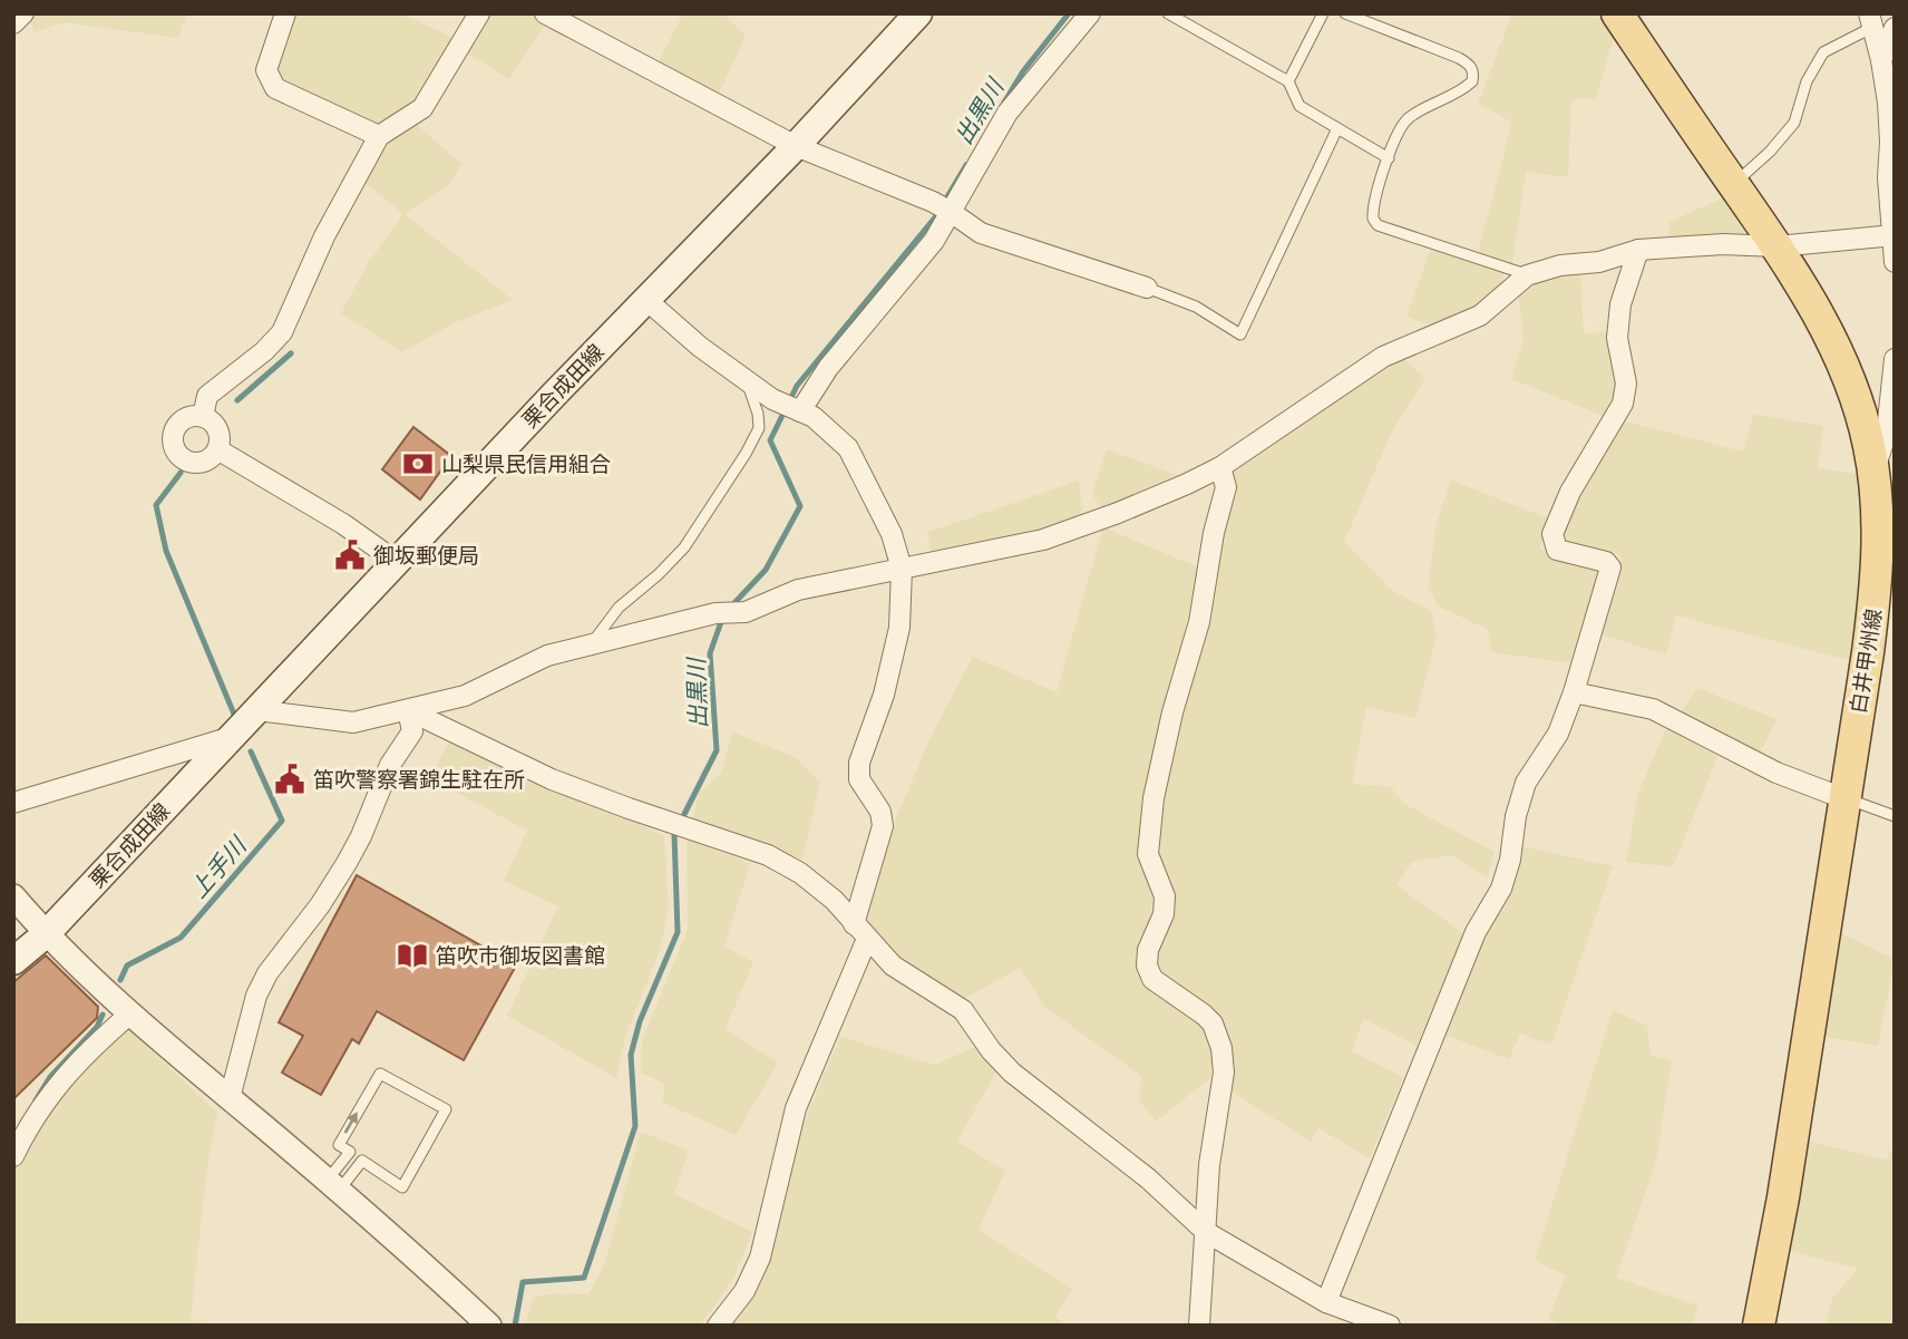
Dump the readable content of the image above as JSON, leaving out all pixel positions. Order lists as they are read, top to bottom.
{
  "streets": {
    "main road": ["栗合成田線", "白井甲州線"]
  },
  "water": ["出黒川", "上手川"],
  "places": {
    "bank": ["山梨県民信用組合"],
    "public building": ["御坂郵便局", "笛吹警察署錦生駐在所"],
    "library": ["笛吹市御坂図書館"]
  }
}
